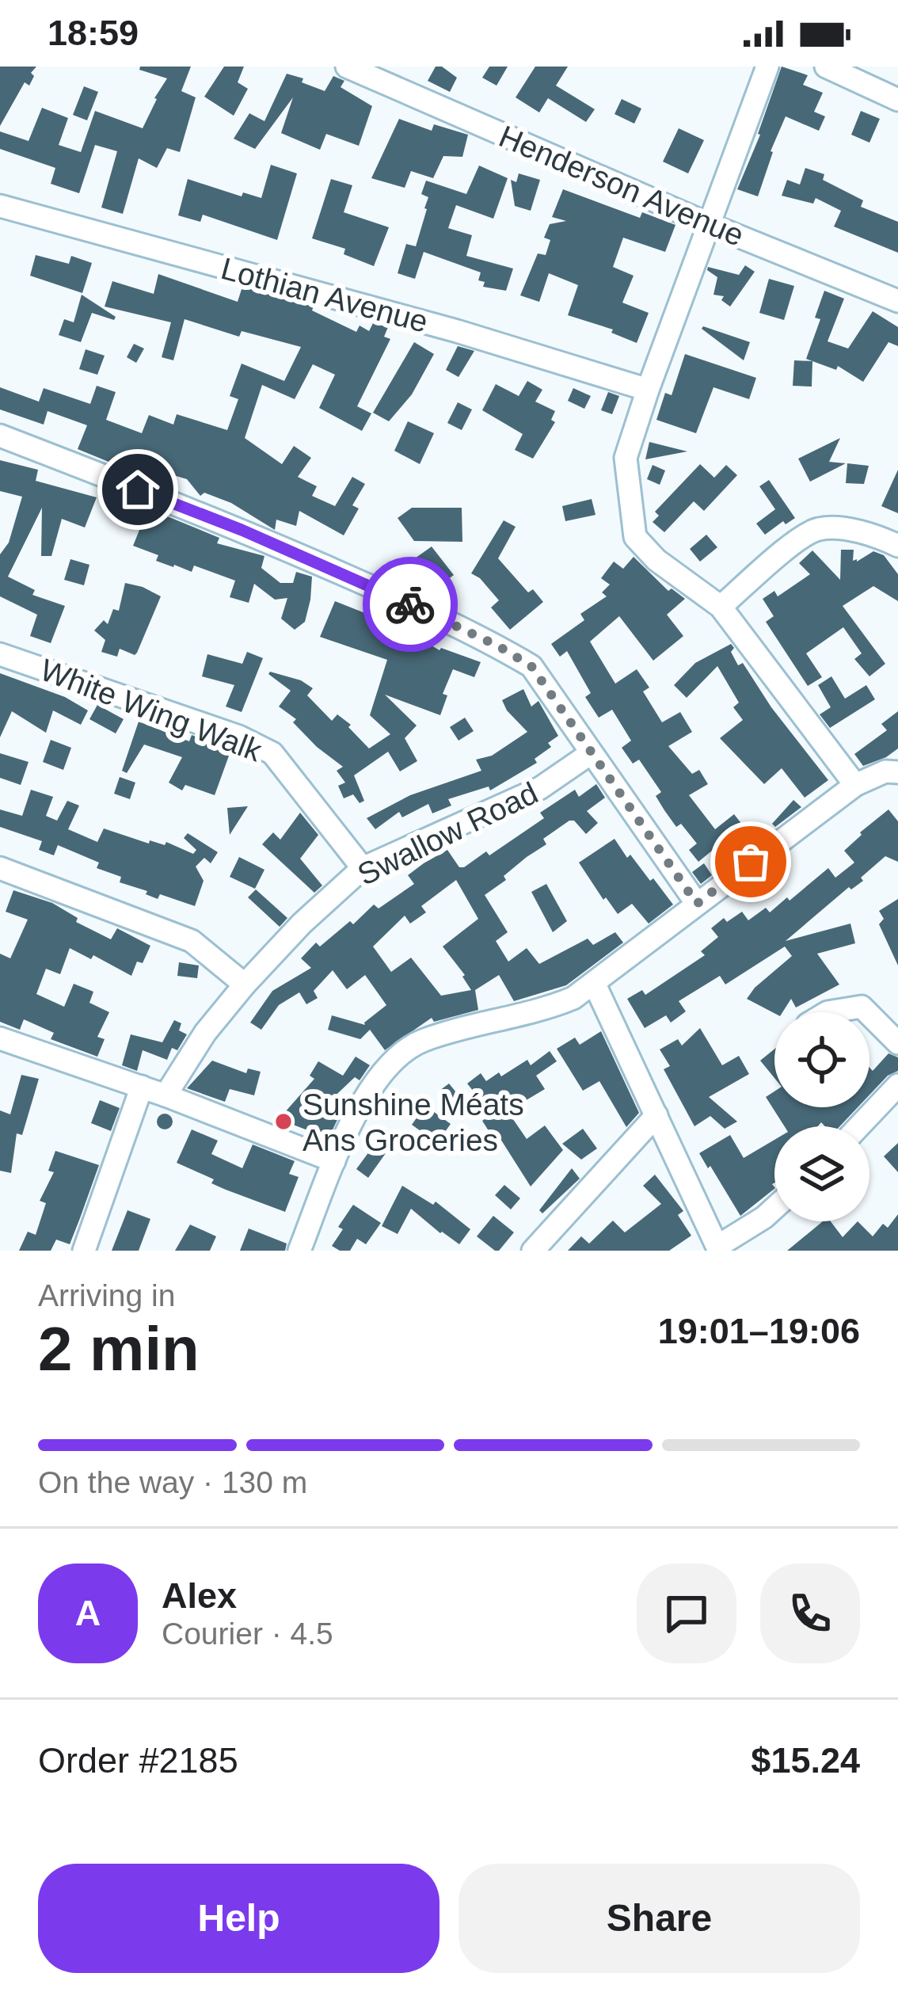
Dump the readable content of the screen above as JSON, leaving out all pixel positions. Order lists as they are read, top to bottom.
{
  "streets": {
    "street": [
      "Henderson Avenue",
      "Lothian Avenue",
      "White Wing Walk",
      "Swallow Road"
    ]
  },
  "crossings": [
    ["White Wing Walk", "Swallow Road"]
  ],
  "places": ["Sunshine Méats Ans Groceries"],
  "page": {
    "status": "18:59",
    "heading": ["2 min", "Arriving in", "19:01–19:06"],
    "panel": [
      "Alex",
      "Courier · 4.5",
      "Order #2185",
      "$15.24"
    ],
    "bar": "On the way · 130 m",
    "round": "A",
    "buttons": ["Help", "Share"]
  }
}
